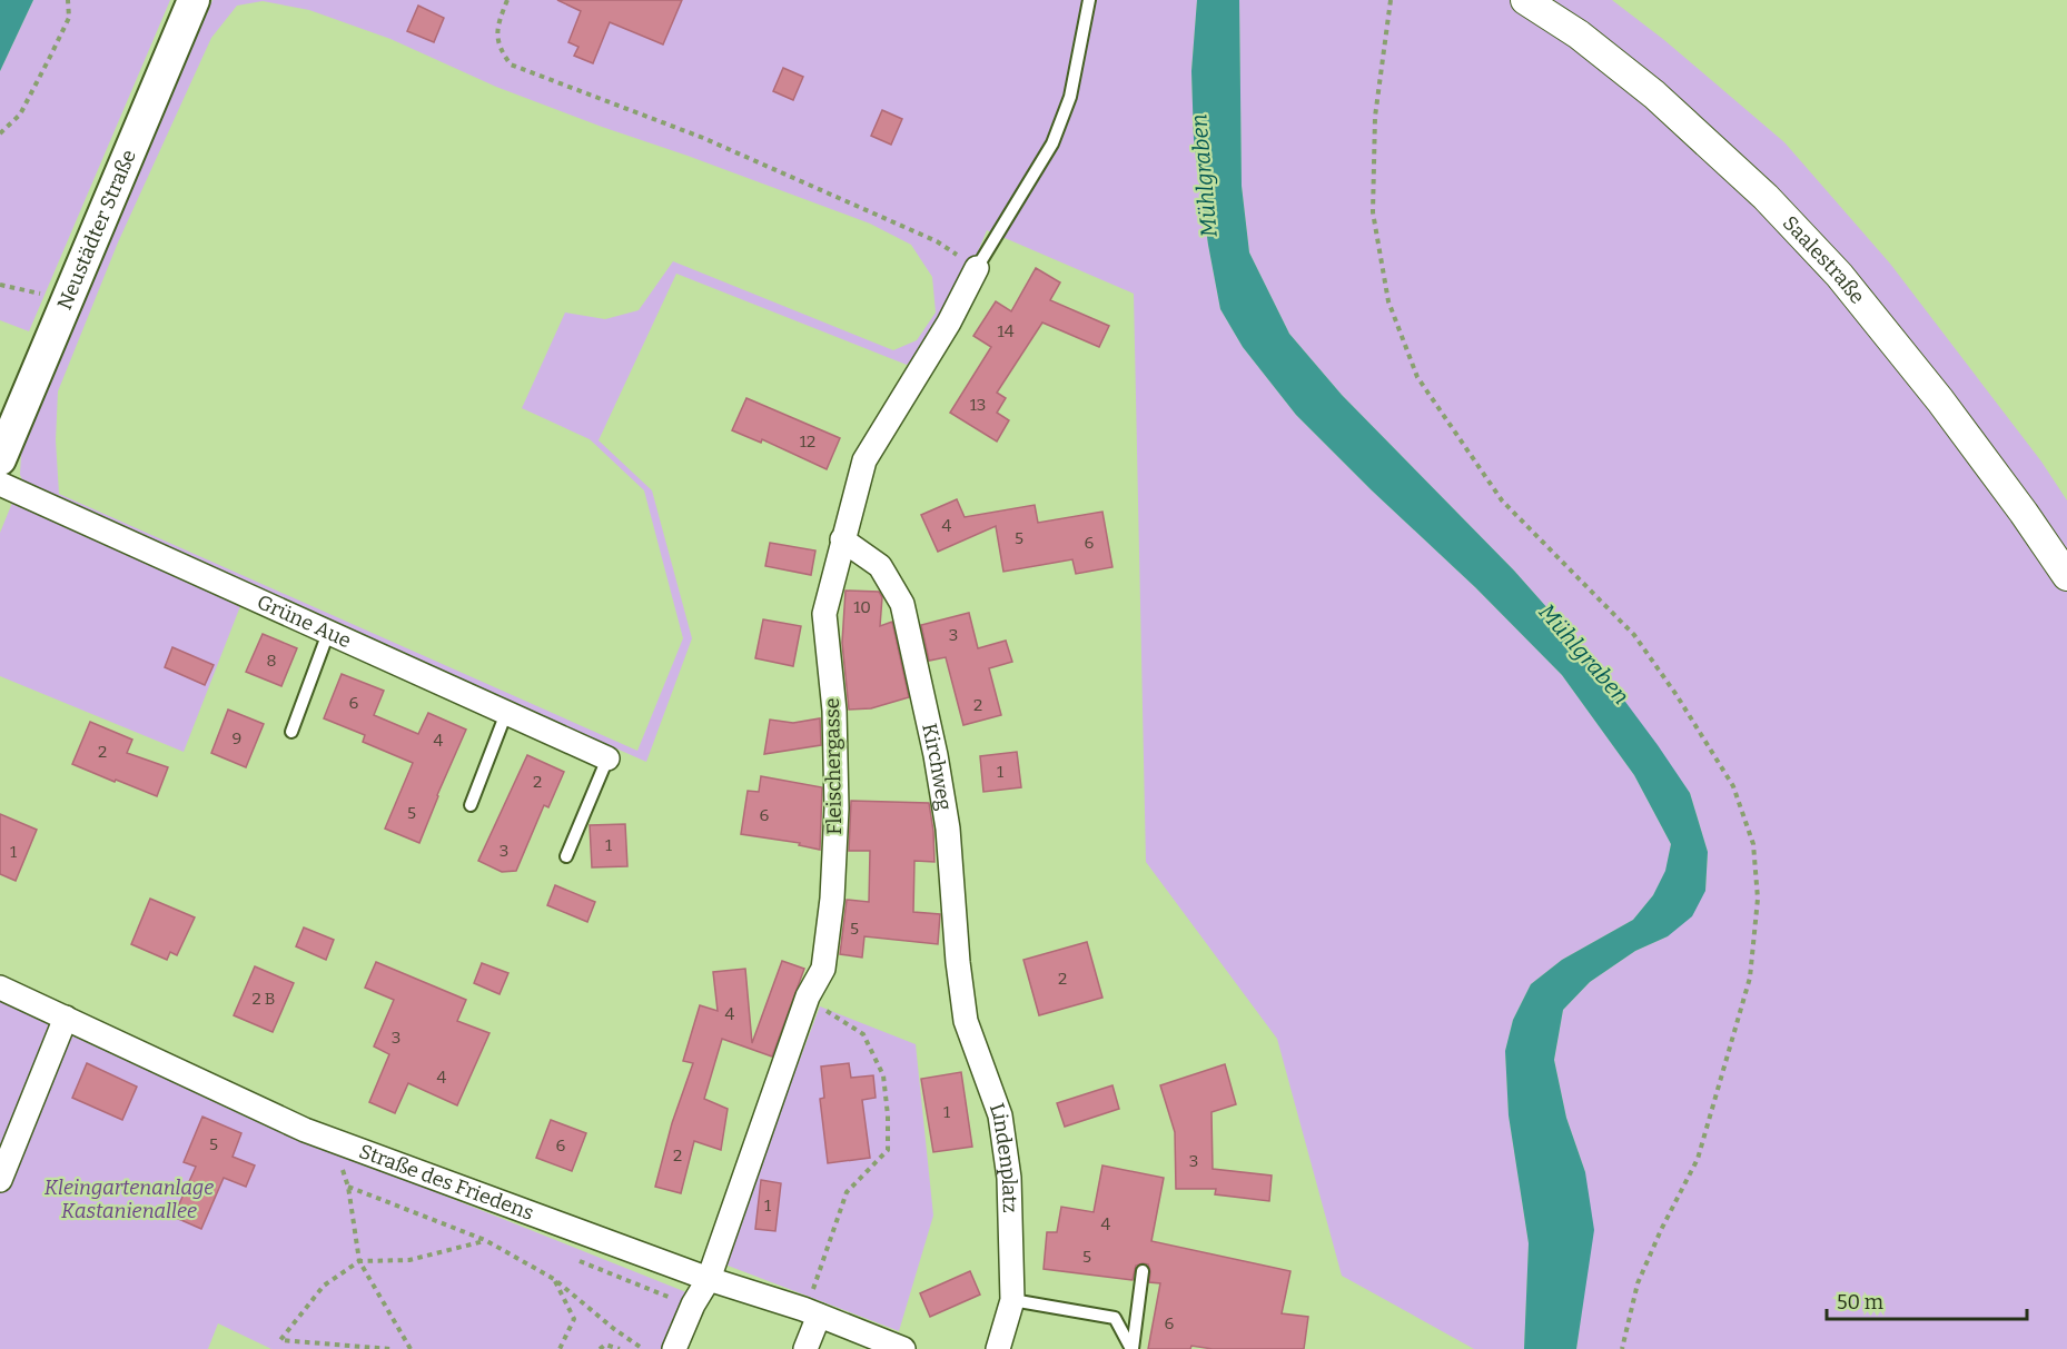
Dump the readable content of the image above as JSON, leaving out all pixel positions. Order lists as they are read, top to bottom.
{
  "streets": {
    "main road": ["Neustädter Straße"],
    "street": [
      "Saalestraße",
      "Grüne Aue",
      "Fleischergasse",
      "Kirchweg",
      "Lindenplatz",
      "Straße des Friedens"
    ]
  },
  "crossings": [
    ["Fleischergasse", "Kirchweg"],
    ["Fleischergasse", "Straße des Friedens"],
    ["Kirchweg", "Lindenplatz"]
  ],
  "water": ["Mühlgraben"],
  "parks": ["Kleingartenanlage Kastanienallee"],
  "house_numbers": [
    "14",
    "13",
    "12",
    "4",
    "5",
    "6",
    "10",
    "3",
    "8",
    "6",
    "2",
    "9",
    "4",
    "2",
    "1",
    "2",
    "5",
    "6",
    "1",
    "3",
    "1",
    "5",
    "2",
    "2 B",
    "4",
    "3",
    "4",
    "1",
    "5",
    "6",
    "2",
    "3",
    "1",
    "4",
    "5",
    "6"
  ],
  "scale_bar": "50 m"
}
